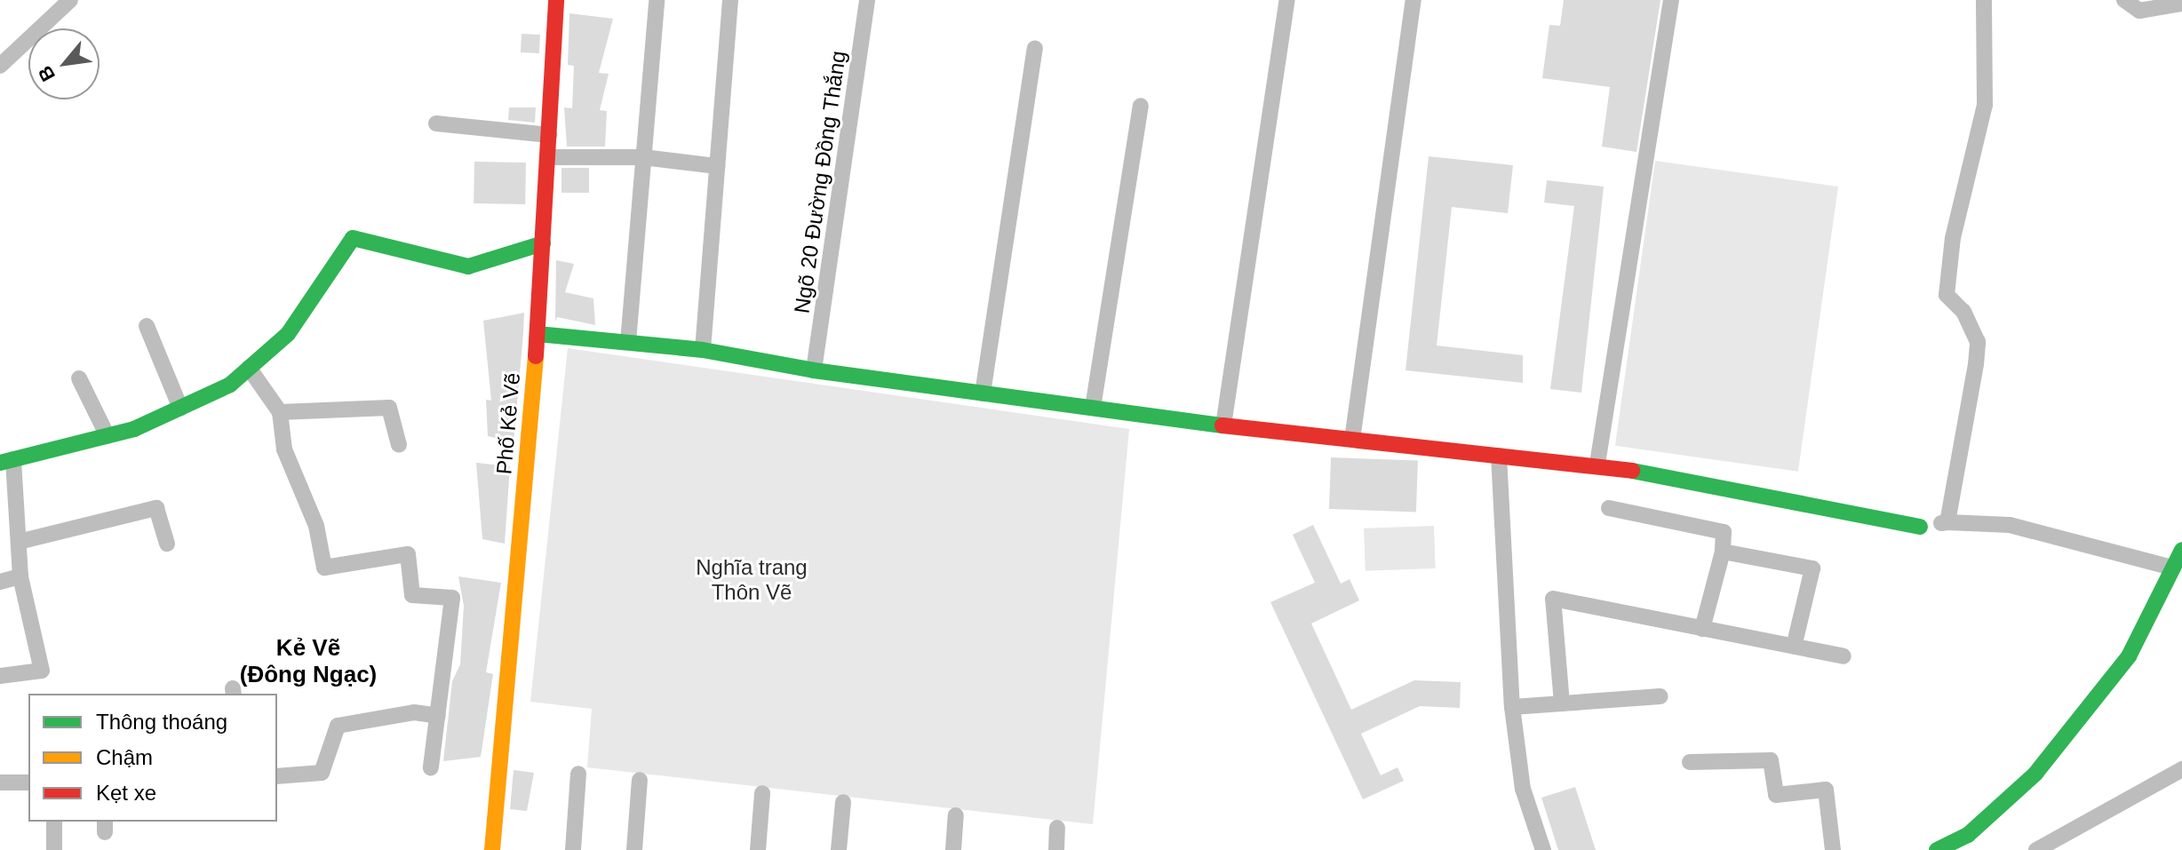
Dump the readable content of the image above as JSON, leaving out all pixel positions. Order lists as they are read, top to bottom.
{
  "streets": {
    "street": ["Ngõ 20 Đường Đồng Thắng", "Phố Kẻ Vẽ"]
  },
  "districts": ["Kẻ Vẽ (Đông Ngạc)"],
  "parks": ["Nghĩa trang Thôn Vẽ"],
  "legend": ["Thông thoáng", "Chậm", "Kẹt xe"],
  "north": "bottom left"
}
